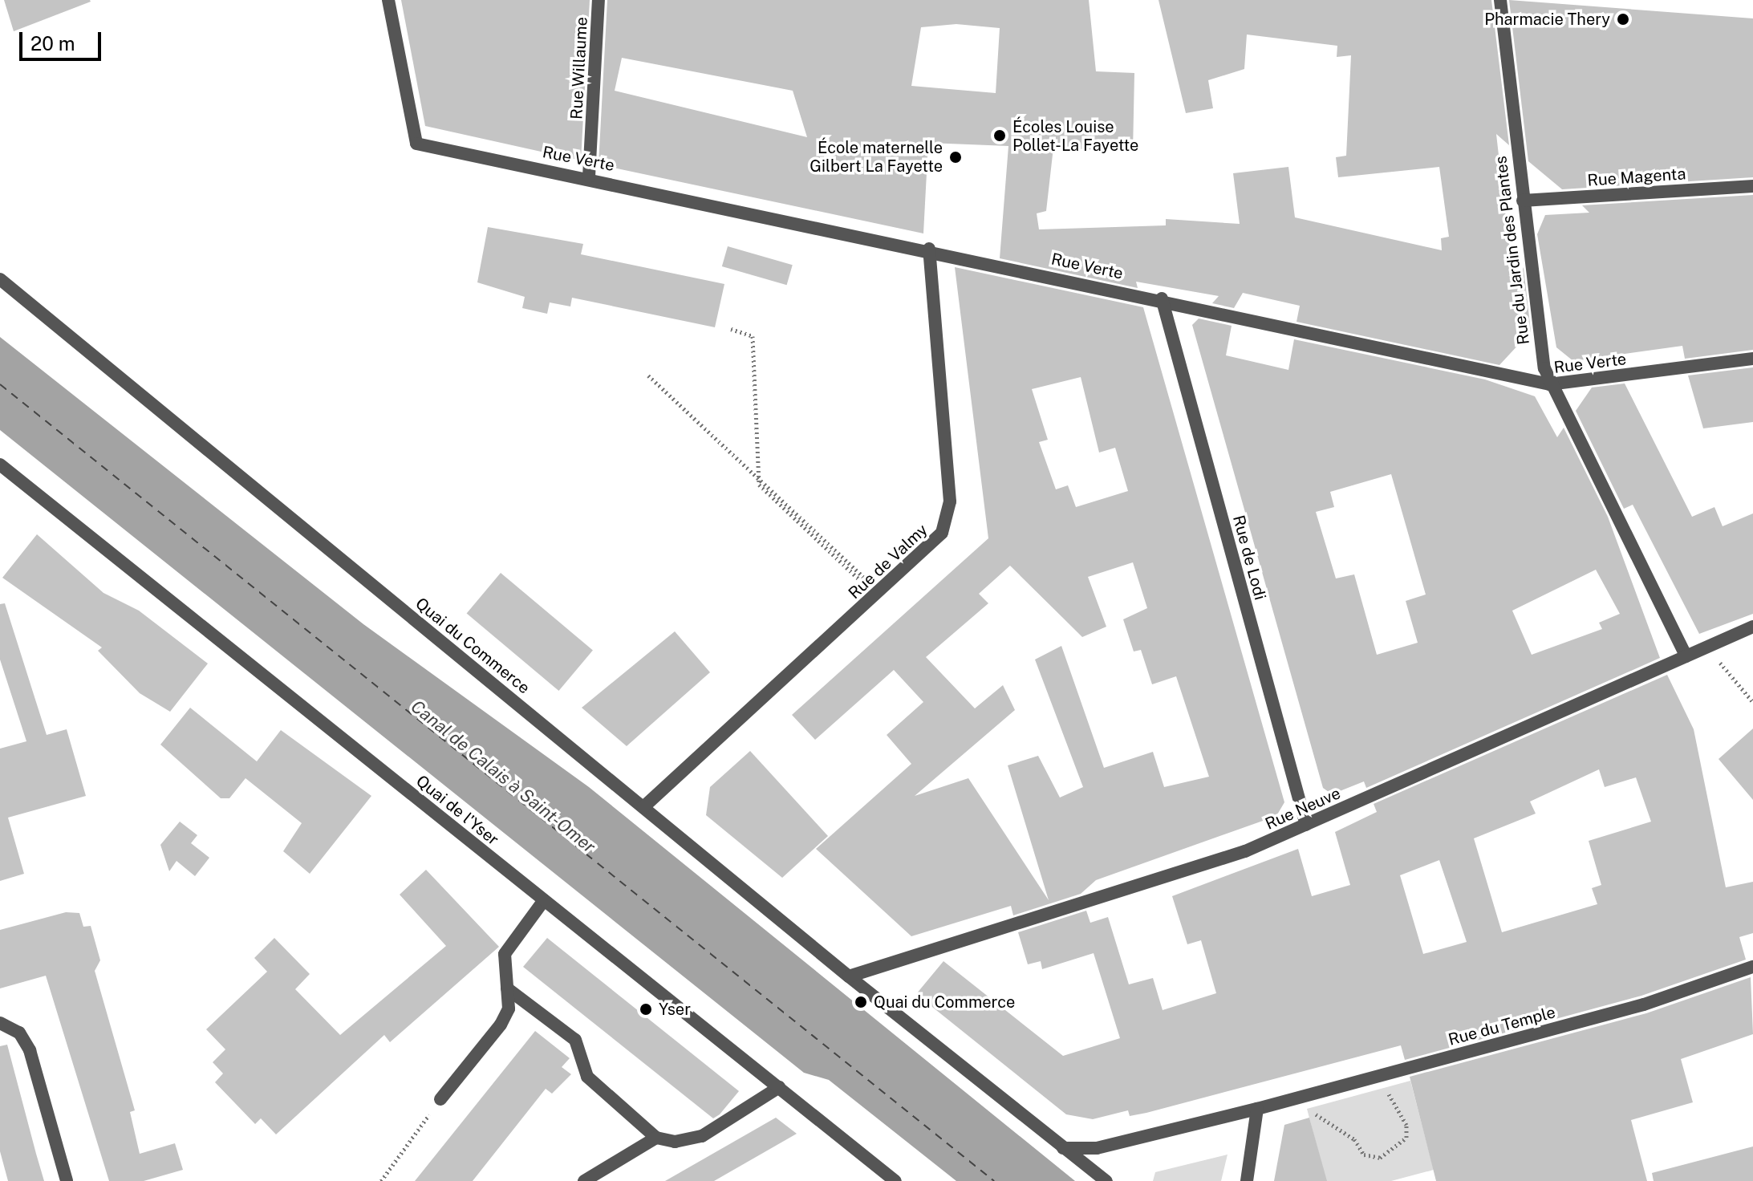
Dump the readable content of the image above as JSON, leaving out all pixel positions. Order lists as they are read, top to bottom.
{
  "streets": {
    "street": [
      "Rue Willaume",
      "Rue Verte",
      "Rue Magenta",
      "Rue du Jardin des Plantes",
      "Rue de Lodi",
      "Rue de Valmy",
      "Quai du Commerce",
      "Rue Neuve",
      "Quai de l'Yser",
      "Rue du Temple"
    ]
  },
  "crossings": [
    ["Rue Willaume", "Rue Verte"],
    ["Rue Verte", "Rue du Jardin des Plantes"],
    ["Rue Verte", "Rue de Lodi"],
    ["Rue Verte", "Rue de Valmy"],
    ["Rue Magenta", "Rue du Jardin des Plantes"],
    ["Rue du Jardin des Plantes", "Rue Neuve"],
    ["Rue de Lodi", "Rue Neuve"],
    ["Rue de Valmy", "Quai du Commerce"],
    ["Quai du Commerce", "Rue Neuve"],
    ["Quai du Commerce", "Rue du Temple"]
  ],
  "water": ["Canal de Calais à Saint-Omer"],
  "places": [
    "Pharmacie Thery",
    "Écoles Louise Pollet-La Fayette",
    "École maternelle Gilbert La Fayette",
    "Quai du Commerce",
    "Yser"
  ],
  "scale_bar": "20 m"
}
